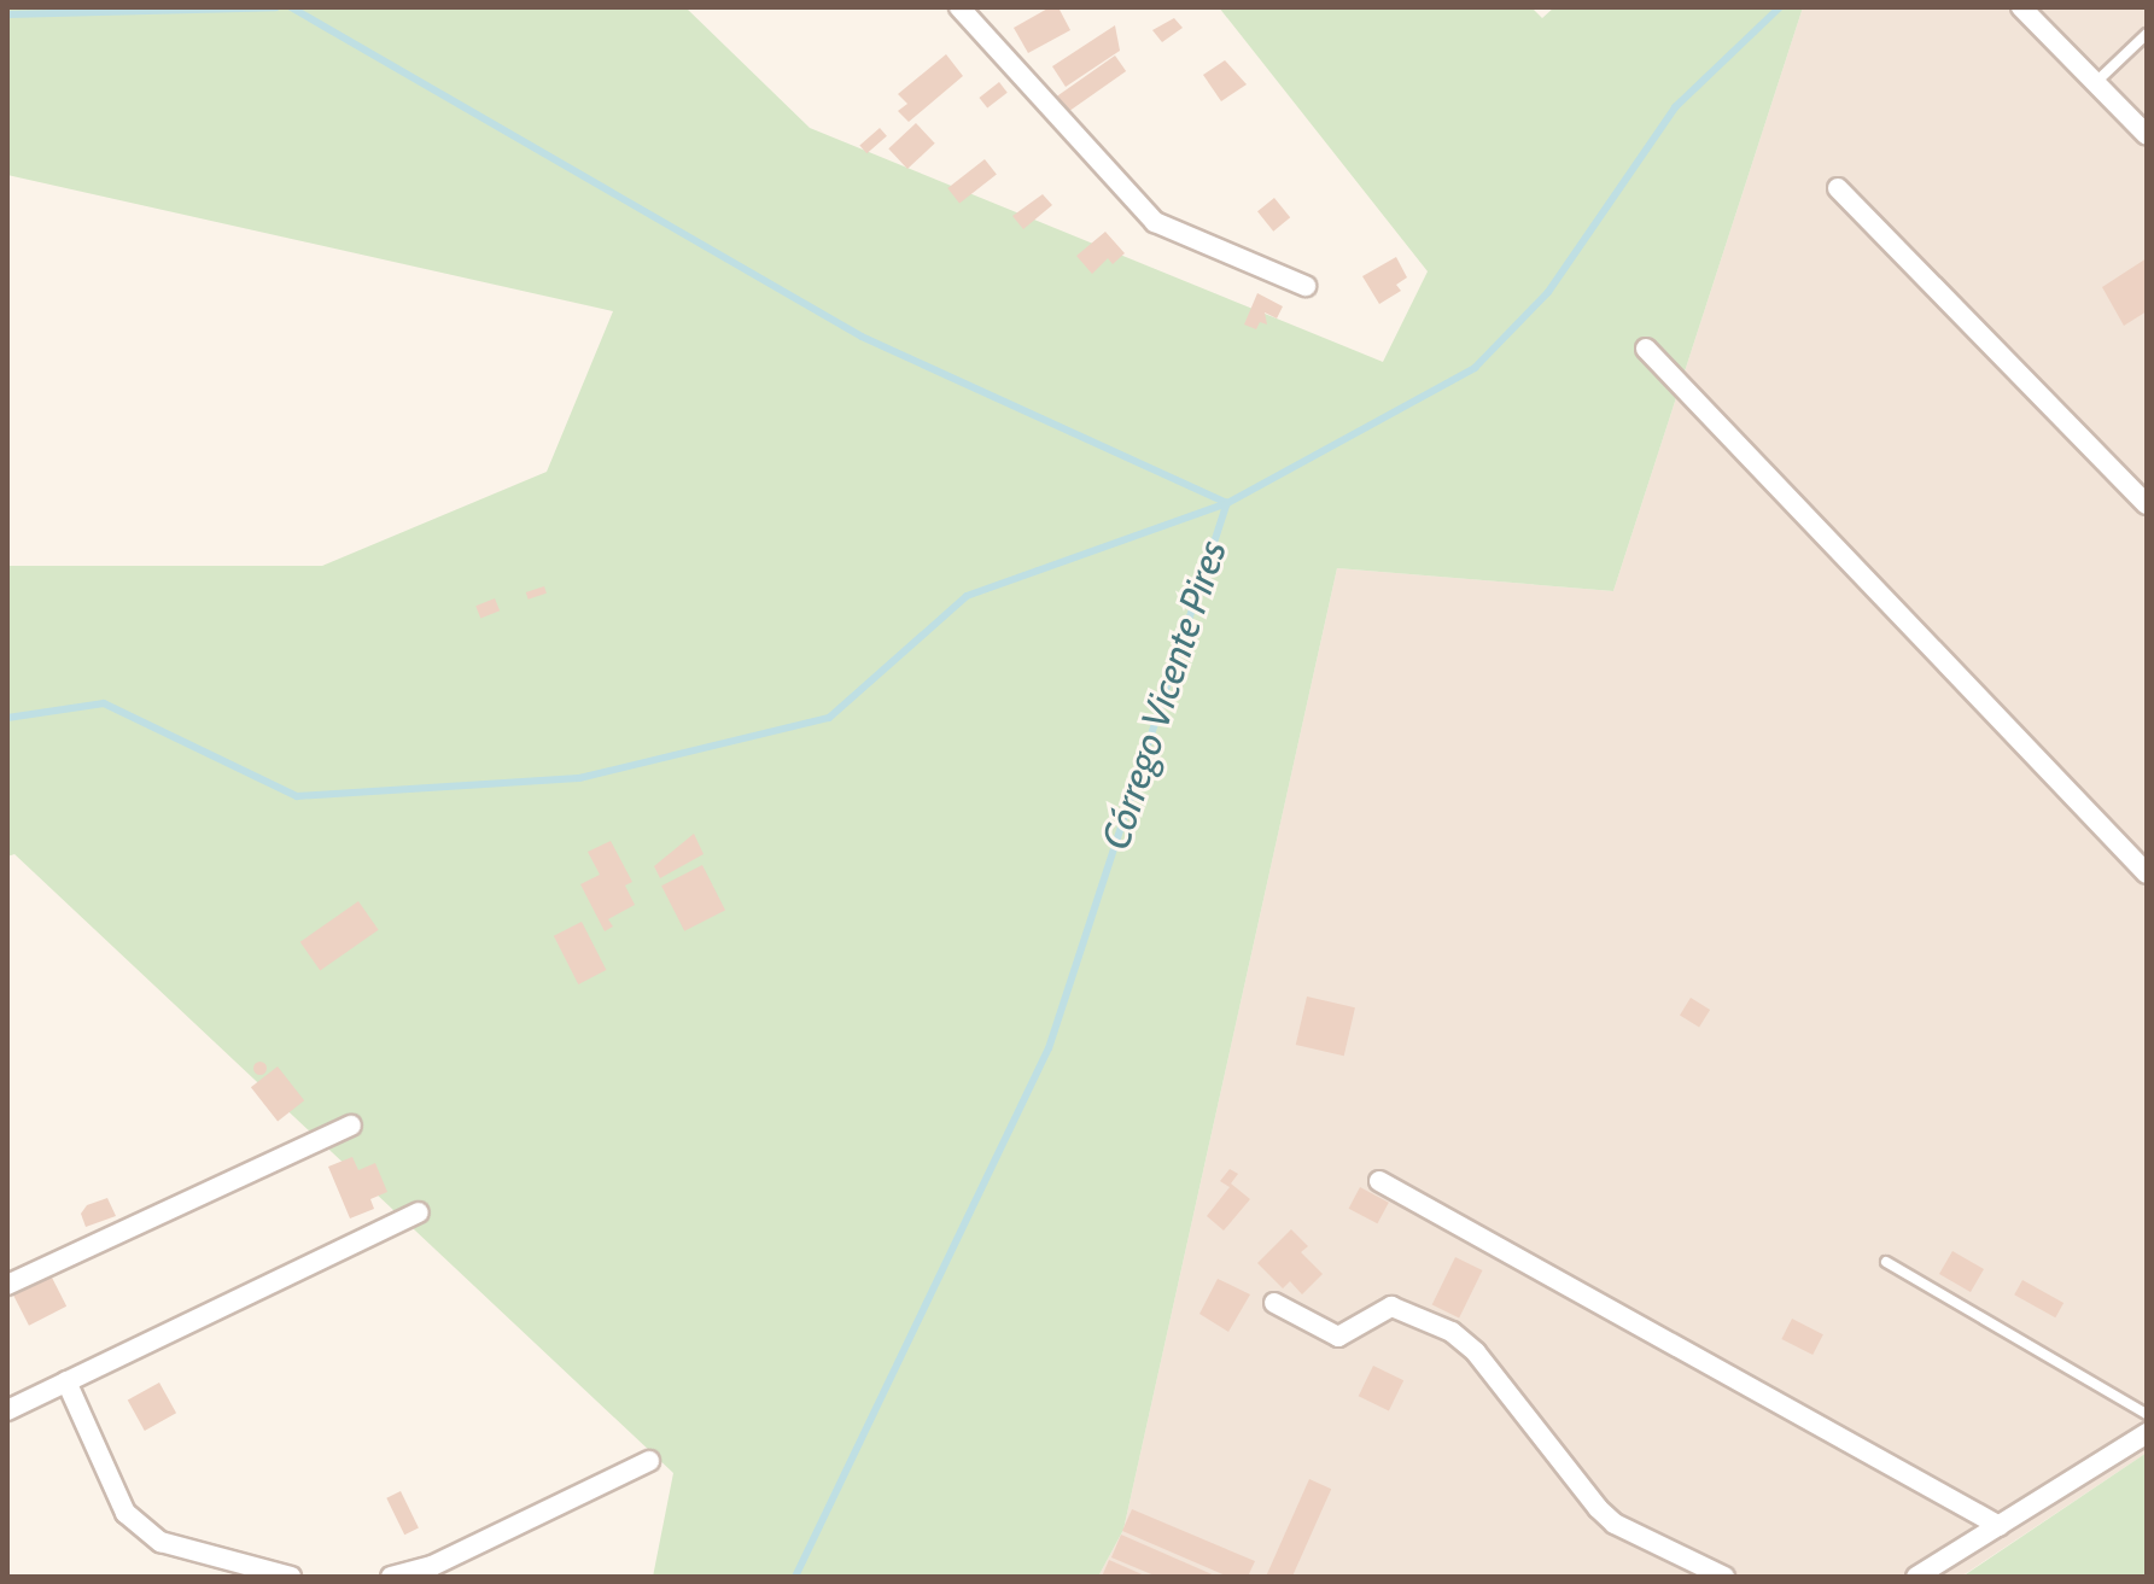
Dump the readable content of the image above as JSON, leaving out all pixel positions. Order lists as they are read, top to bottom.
{
  "water": ["Córrego Vicente Pires"]
}
